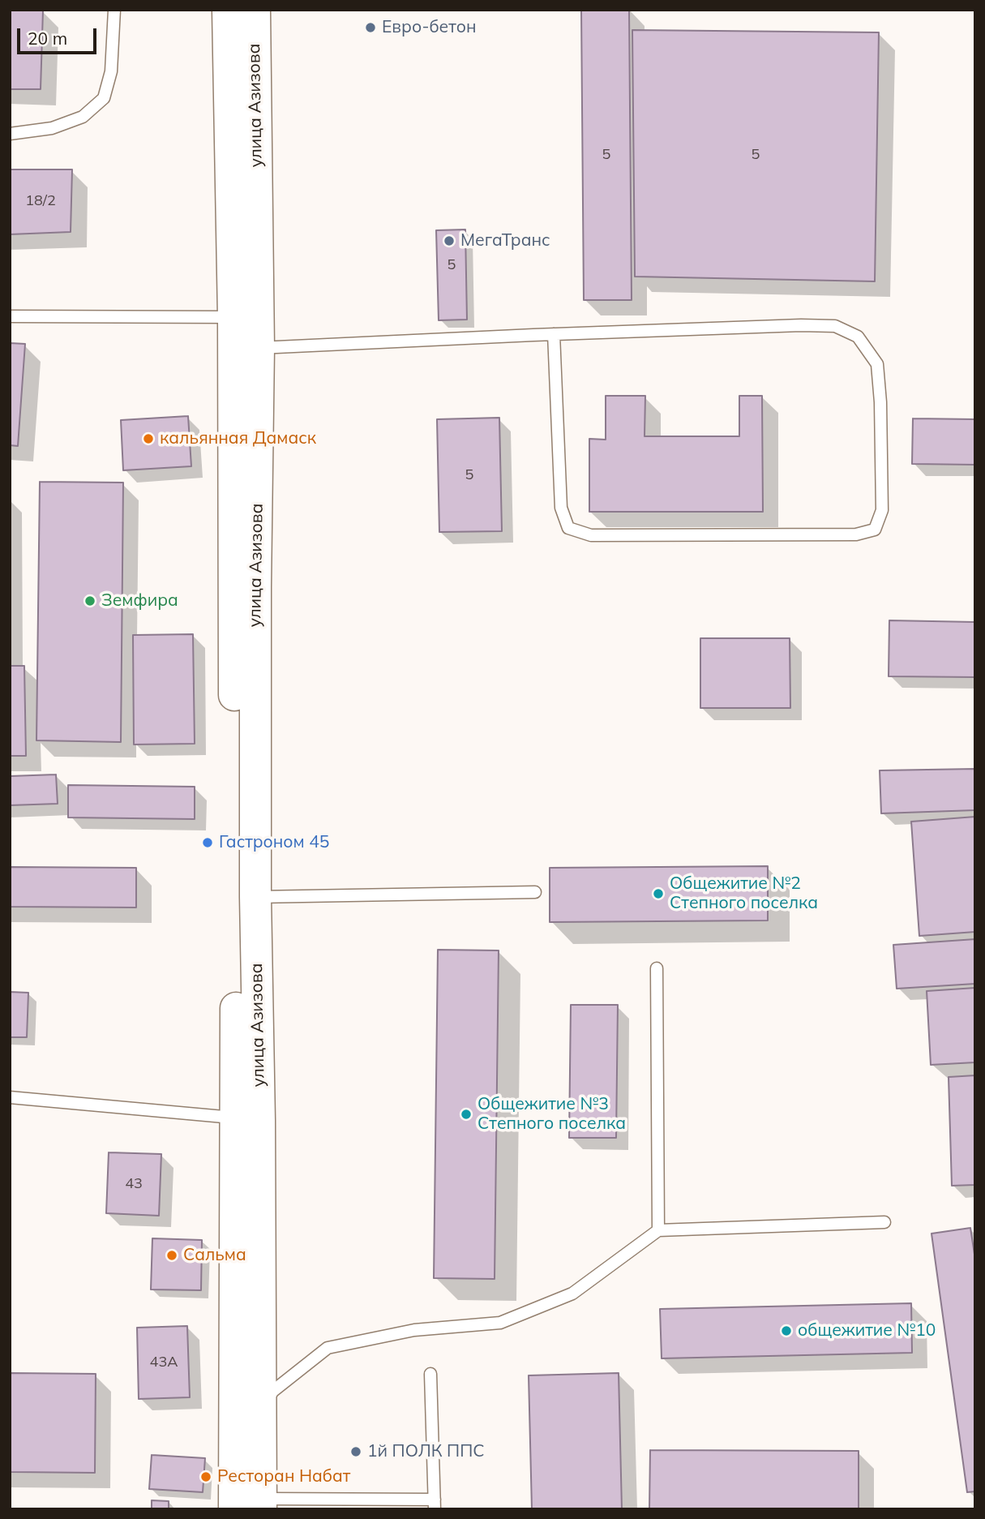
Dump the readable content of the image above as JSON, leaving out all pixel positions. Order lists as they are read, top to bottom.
{
  "streets": {
    "main road": ["улица Азизова"]
  },
  "places": [
    "Евро-бетон",
    "МегаТранс",
    "кальянная Дамаск",
    "Земфира",
    "Гастроном 45",
    "Общежитие №2 Степного поселка",
    "Общежитие №3 Степного поселка",
    "Сальма",
    "общежитие №10",
    "1й ПОЛК ППС",
    "Ресторан Набат"
  ],
  "house_numbers": [
    "5",
    "5",
    "18/2",
    "5",
    "5",
    "43",
    "43А"
  ],
  "scale_bar": "20 m"
}
